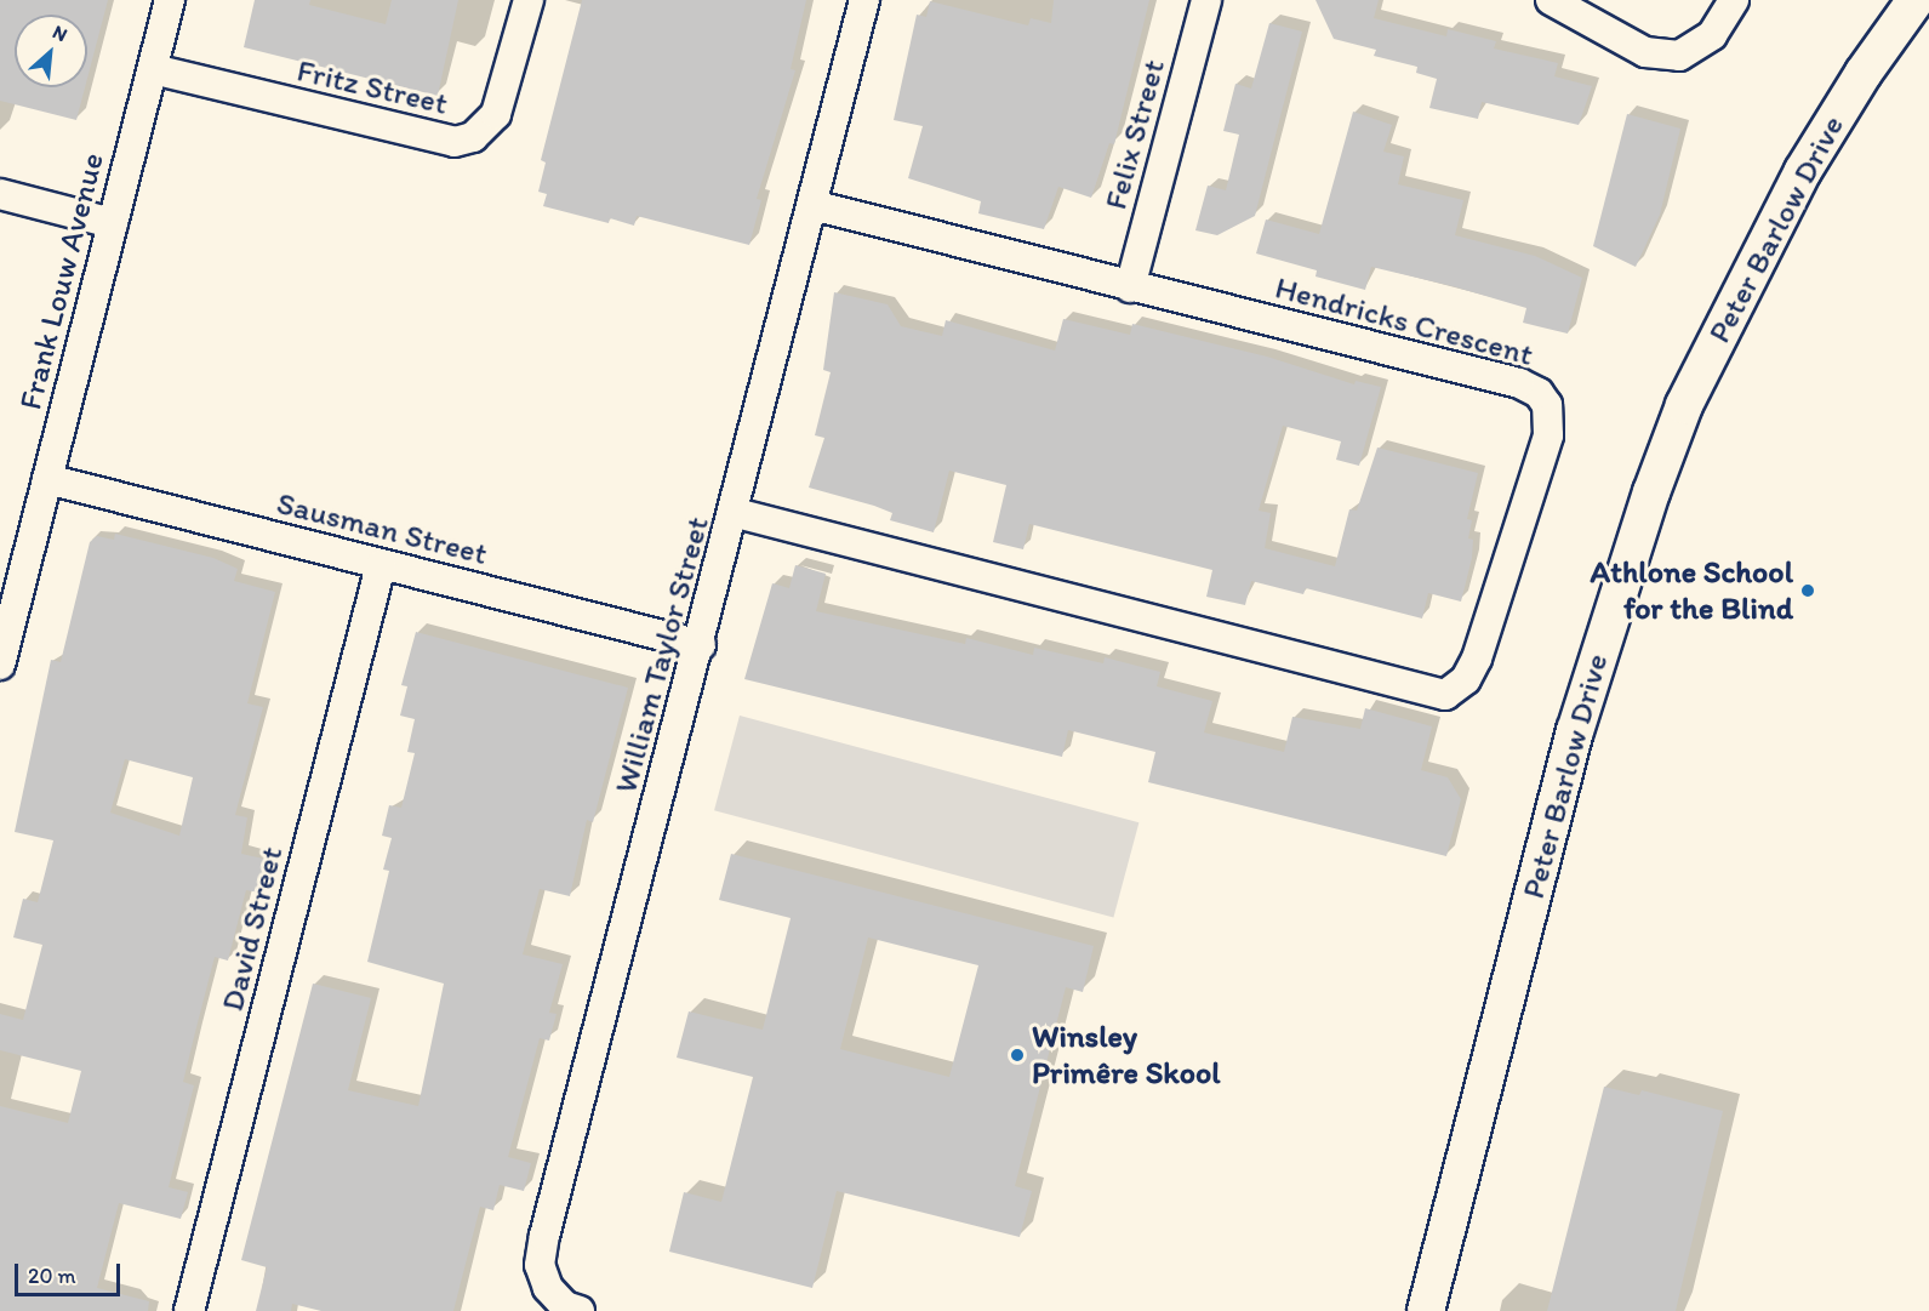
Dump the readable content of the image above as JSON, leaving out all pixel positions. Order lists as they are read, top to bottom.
{
  "streets": {
    "street": [
      "Fritz Street",
      "Felix Street",
      "Peter Barlow Drive",
      "Frank Louw Avenue",
      "Hendricks Crescent",
      "Sausman Street",
      "William Taylor Street",
      "David Street"
    ]
  },
  "crossings": [
    ["Fritz Street", "Frank Louw Avenue"],
    ["Felix Street", "Hendricks Crescent"],
    ["Frank Louw Avenue", "Sausman Street"],
    ["Hendricks Crescent", "William Taylor Street"],
    ["Sausman Street", "William Taylor Street"],
    ["Sausman Street", "David Street"]
  ],
  "places": ["Athlone School for the Blind", "Winsley Primêre Skool"],
  "scale_bar": "20 m",
  "north": "top right"
}
